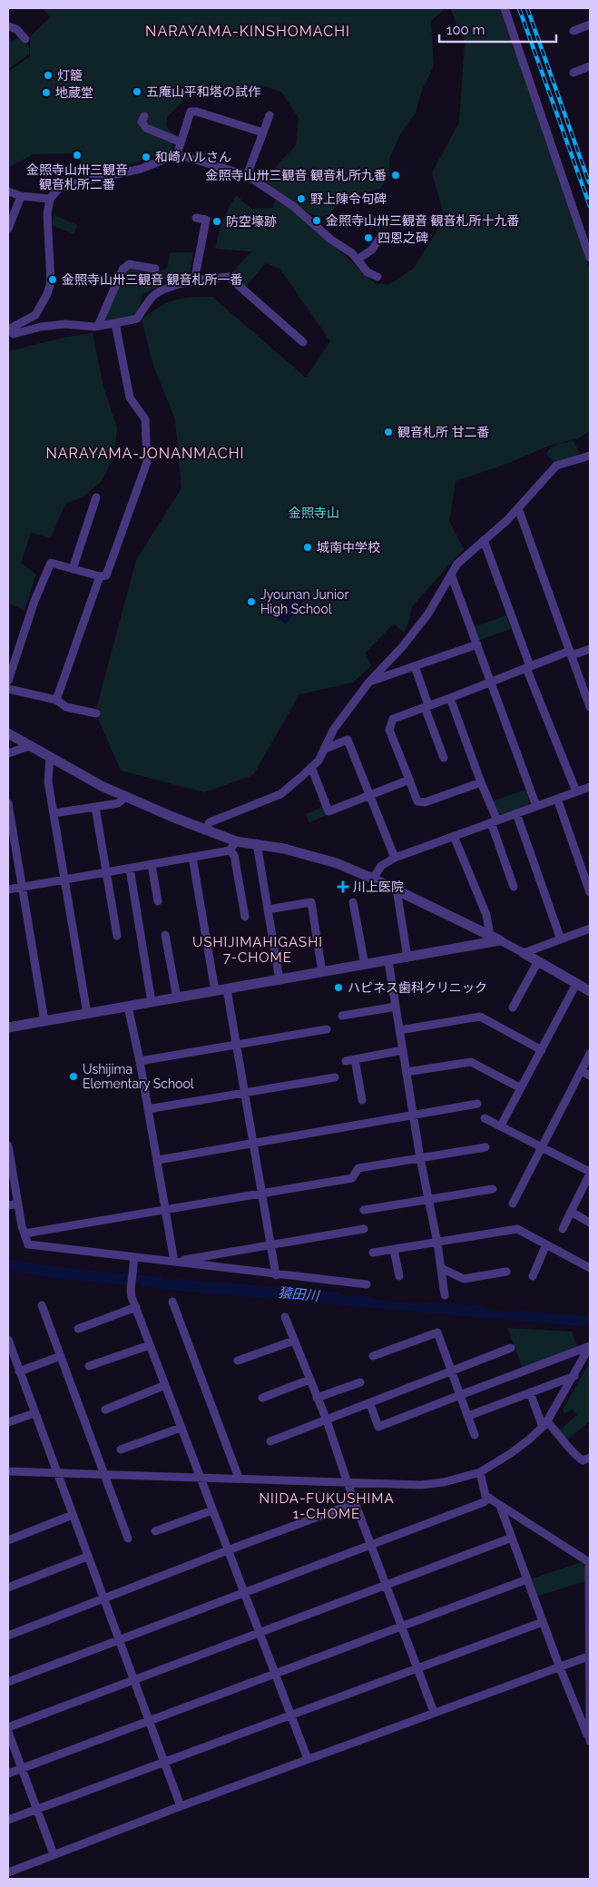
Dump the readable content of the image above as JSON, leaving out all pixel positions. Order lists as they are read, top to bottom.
{
  "districts": [
    "NARAYAMA-KINSHOMACHI",
    "NARAYAMA-JONANMACHI",
    "USHIJIMAHIGASHI 7-CHOME",
    "NIIDA-FUKUSHIMA 1-CHOME"
  ],
  "water": ["猿田川"],
  "parks": ["金照寺山"],
  "places": {
    "other": [
      "灯籠",
      "五庵山平和塔の試作",
      "地蔵堂",
      "金照寺山卅三観音 観音札所二番",
      "和崎ハルさん",
      "金照寺山卅三観音 観音札所九番",
      "野上陳令句碑",
      "金照寺山卅三観音 観音札所十九番",
      "防空壕跡",
      "四恩之碑",
      "金照寺山卅三観音 観音札所一番",
      "観音札所 甘二番",
      "城南中学校",
      "Jyounan Junior High School",
      "ハピネス歯科クリニック",
      "Ushijima Elementary School"
    ],
    "health": ["川上医院"]
  },
  "scale_bar": "100 m"
}
